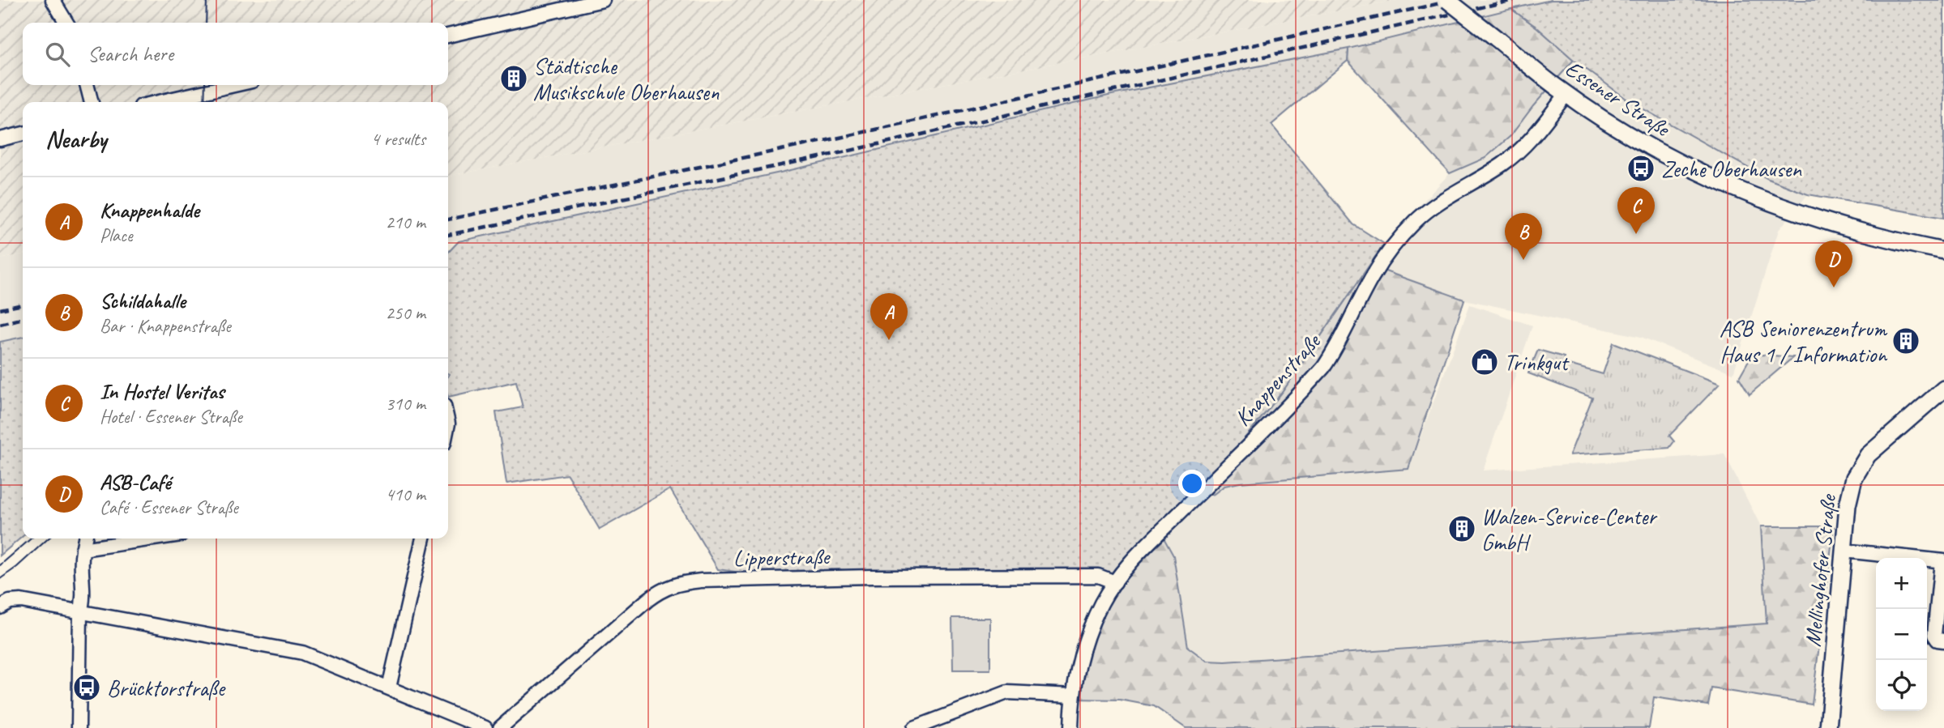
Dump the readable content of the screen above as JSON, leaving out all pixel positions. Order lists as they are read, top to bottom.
{
  "streets": {
    "main road": ["Essener Straße", "Mellinghofer Straße"],
    "street": ["Knappenstraße", "Lipperstraße"]
  },
  "crossings": [
    ["Essener Straße", "Knappenstraße"],
    ["Knappenstraße", "Lipperstraße"]
  ],
  "places": {
    "building": ["Städtische Musikschule Oberhausen", "ASB Seniorenzentrum Haus 1 / Information", "Walzen-Service-Center GmbH"],
    "bus stop": ["Zeche Oberhausen", "Brücktorstraße"],
    "shop": ["Trinkgut"]
  },
  "page": {
    "search": "Search here",
    "heading": ["Nearby", "4 results"],
    "list": [
      {
        "mark": "A",
        "name": "Knappenhalde",
        "note": "Place",
        "value": "210 m"
      },
      {
        "mark": "B",
        "name": "Schildahalle",
        "note": "Bar · Knappenstraße",
        "value": "250 m"
      },
      {
        "mark": "C",
        "name": "In Hostel Veritas",
        "note": "Hotel · Essener Straße",
        "value": "310 m"
      },
      {
        "mark": "D",
        "name": "ASB-Café",
        "note": "Café · Essener Straße",
        "value": "410 m"
      }
    ],
    "pins": [
      "C",
      "B",
      "D",
      "A"
    ],
    "map_buttons": ["+", "−"]
  }
}
